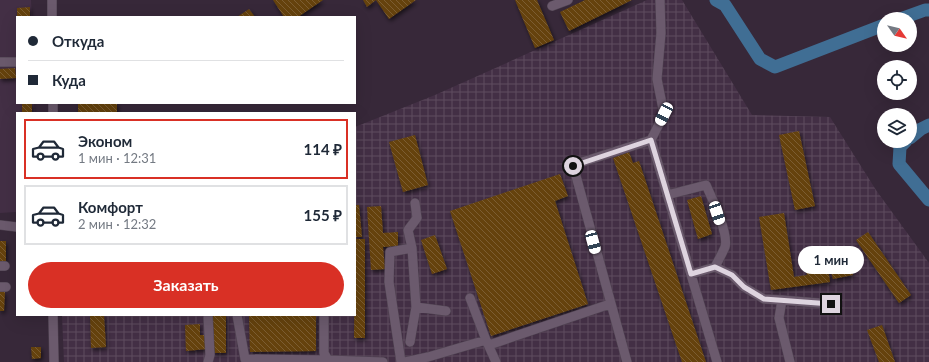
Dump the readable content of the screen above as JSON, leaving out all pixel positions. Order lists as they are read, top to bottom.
{
  "north": "bottom right",
  "page": {
    "banner": ["Откуда", "Куда"],
    "list": [
      {
        "name": "Эконом",
        "note": "1 мин · 12:31",
        "value": "114 ₽"
      },
      {
        "name": "Комфорт",
        "note": "2 мин · 12:32",
        "value": "155 ₽"
      }
    ],
    "bubble": "1 мин",
    "buttons": "Заказать"
  }
}
